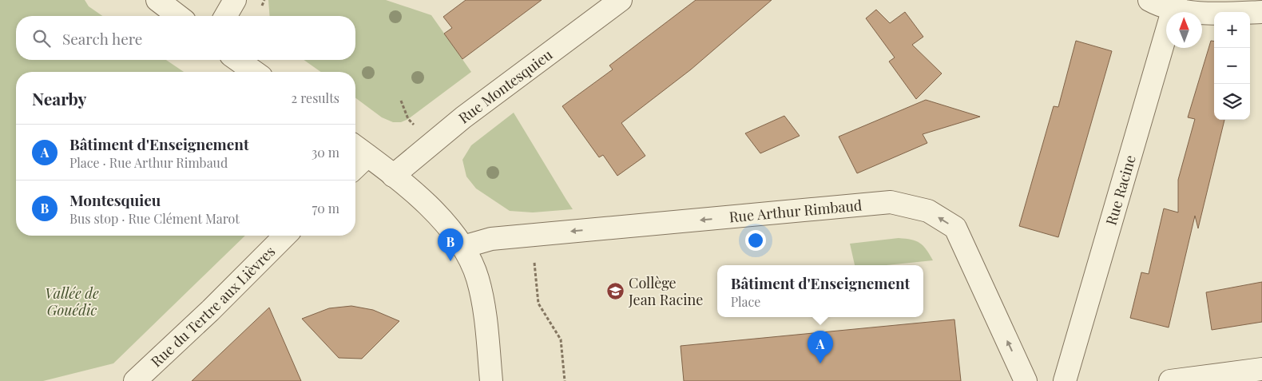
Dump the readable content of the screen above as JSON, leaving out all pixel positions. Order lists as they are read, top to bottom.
{
  "streets": {
    "street": [
      "Rue Montesquieu",
      "Rue Racine",
      "Rue Arthur Rimbaud",
      "Rue du Tertre aux Lièvres"
    ]
  },
  "one_way": ["Rue Arthur Rimbaud"],
  "parks": ["Vallée de Gouédic"],
  "places": {
    "school or university": ["Collège Jean Racine"]
  },
  "north": "top",
  "page": {
    "map_buttons": ["+", "−"],
    "search": "Search here",
    "heading": ["Nearby", "2 results"],
    "list": [
      {
        "mark": "A",
        "name": "Bâtiment d'Enseignement",
        "note": "Place · Rue Arthur Rimbaud",
        "value": "30 m"
      },
      {
        "mark": "B",
        "name": "Montesquieu",
        "note": "Bus stop · Rue Clément Marot",
        "value": "70 m"
      }
    ],
    "pins": ["B", "A"],
    "popup": ["Bâtiment d'Enseignement", "Place"]
  }
}
